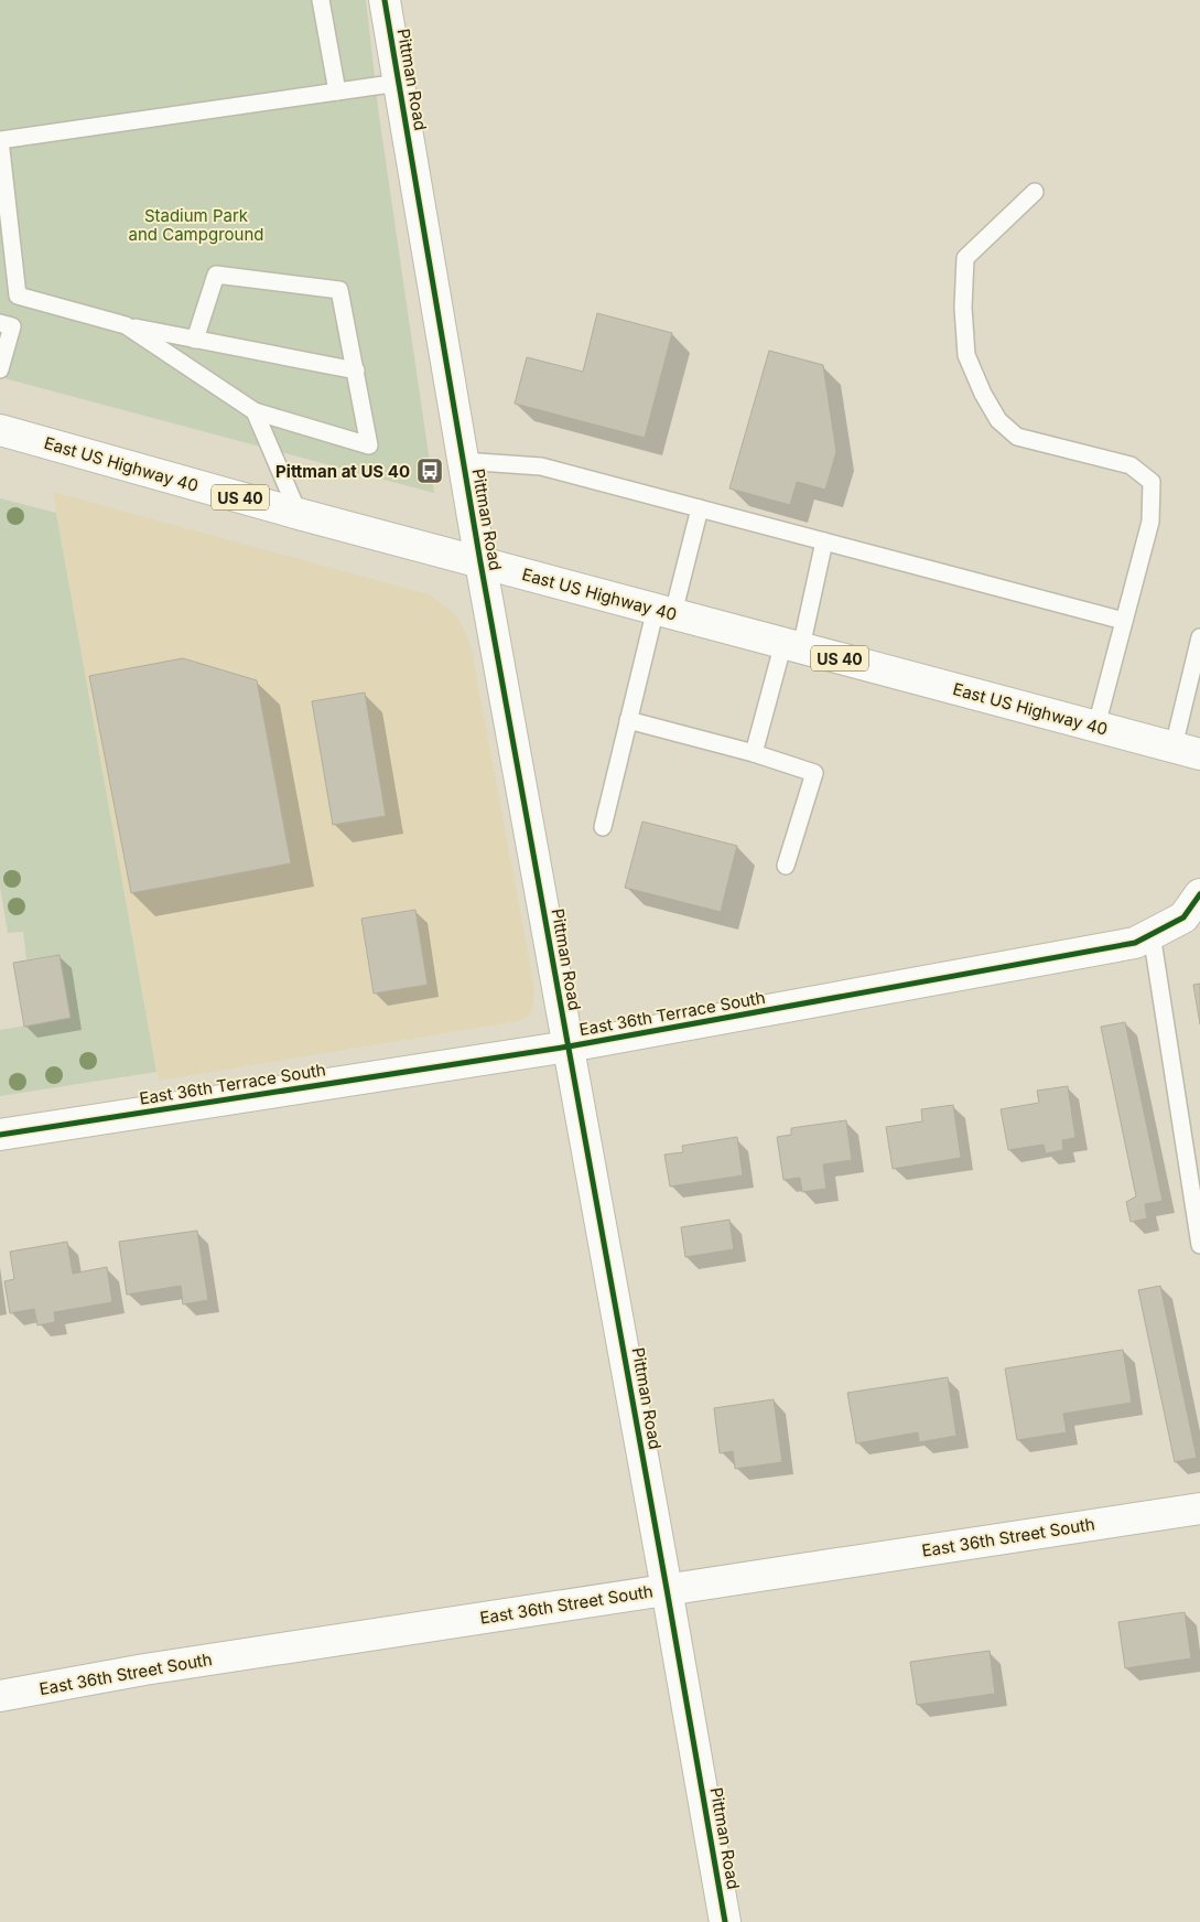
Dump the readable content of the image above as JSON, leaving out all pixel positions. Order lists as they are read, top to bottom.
{
  "streets": {
    "street": [
      "Pittman Road",
      "East US Highway 40",
      "US 40",
      "East 36th Terrace South",
      "East 36th Street South"
    ]
  },
  "crossings": [
    ["Pittman Road", "East US Highway 40"],
    ["Pittman Road", "East 36th Terrace South"],
    ["Pittman Road", "East 36th Street South"]
  ],
  "parks": ["Stadium Park and Campground"],
  "places": {
    "bus stop": ["Pittman at US 40"]
  }
}
